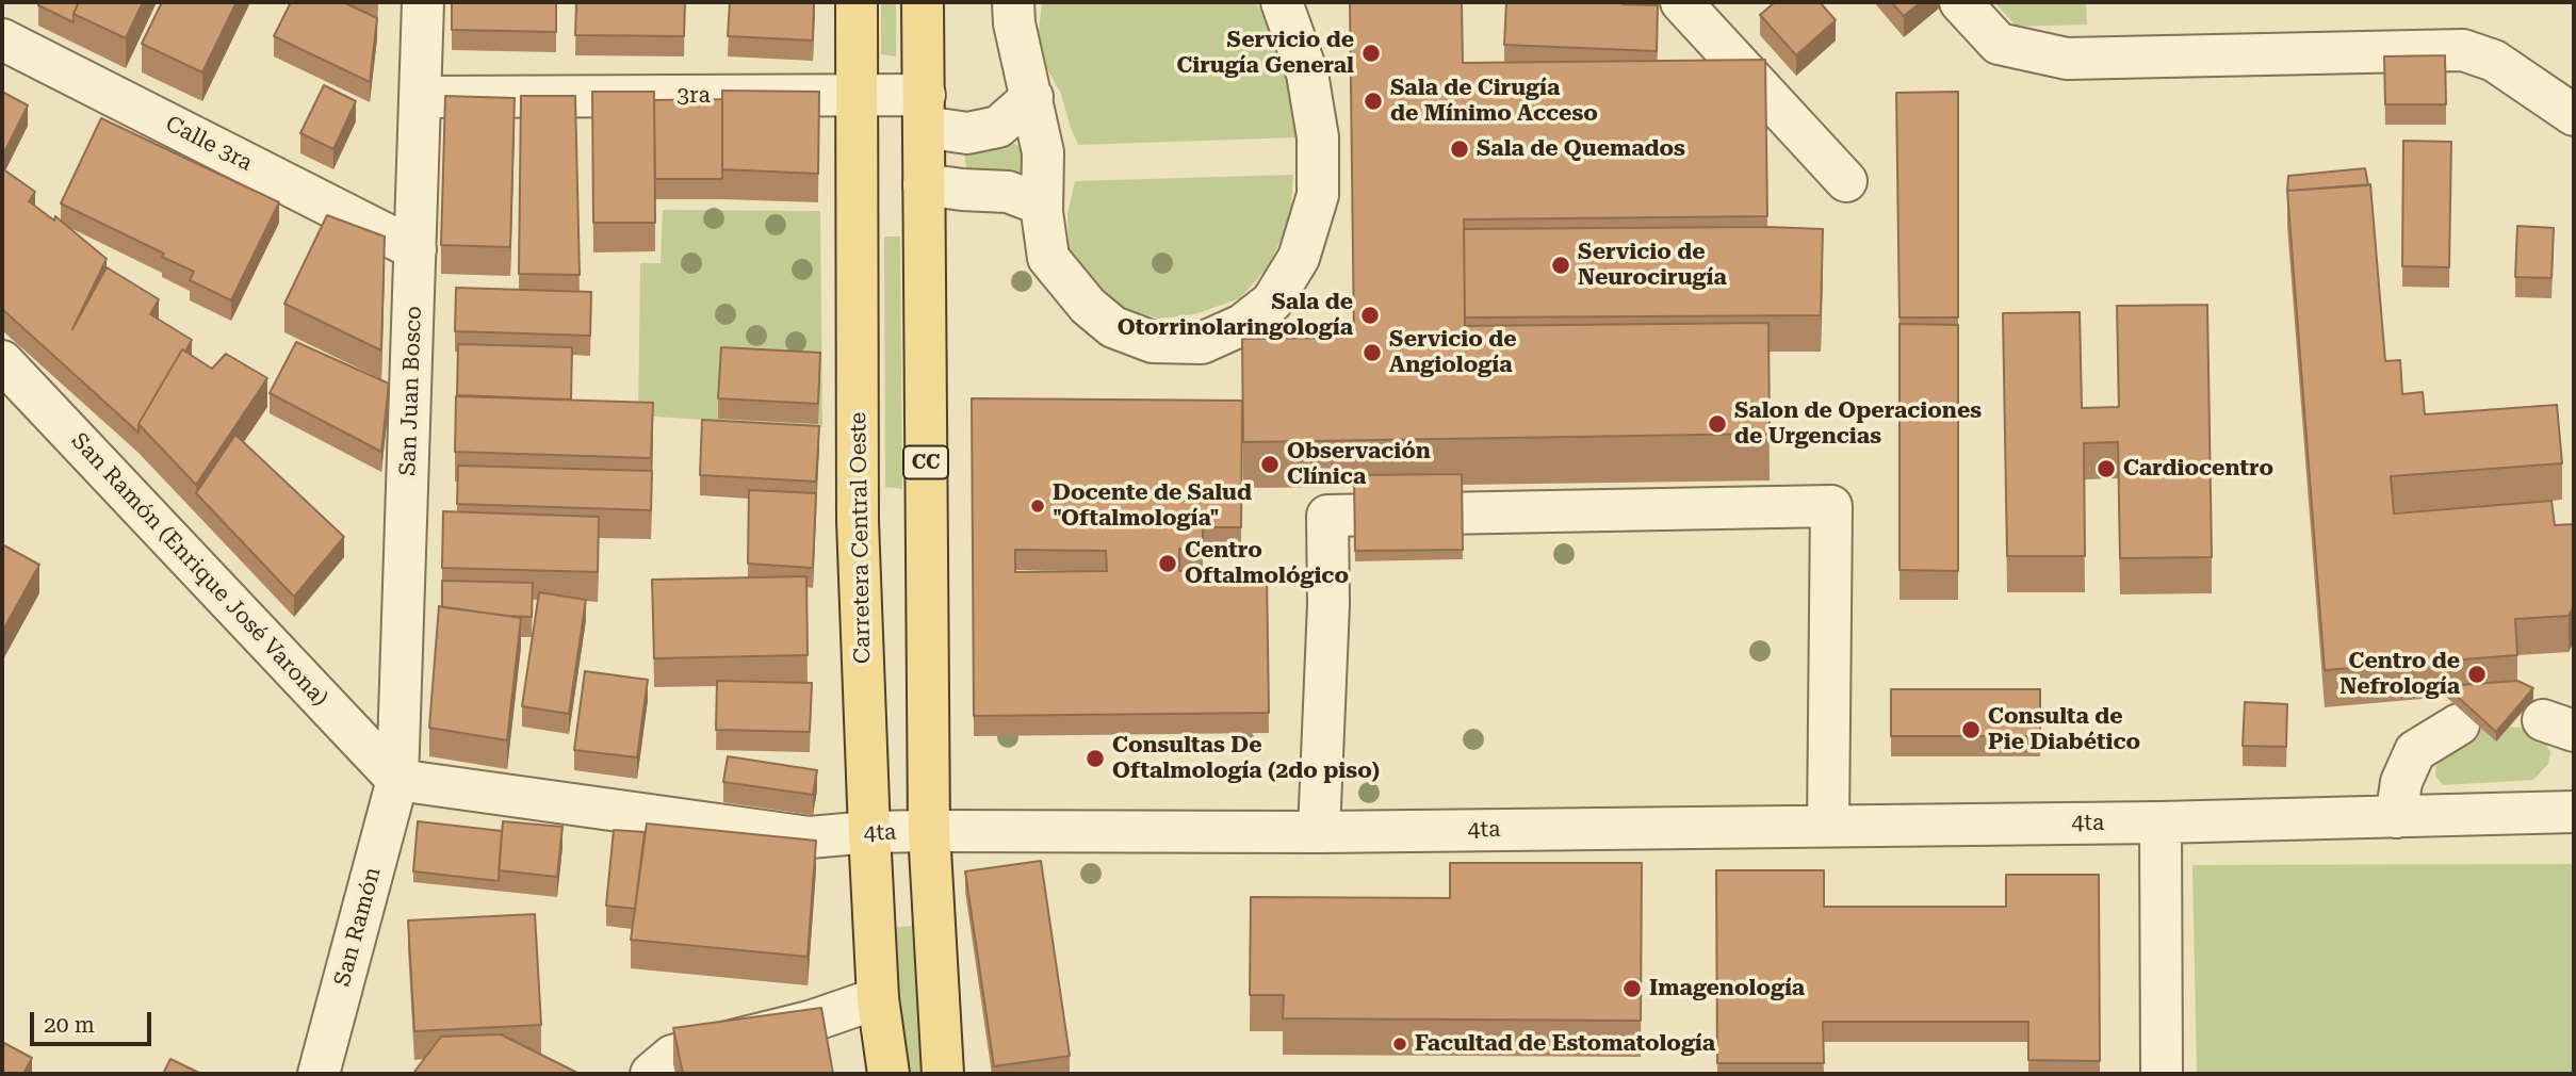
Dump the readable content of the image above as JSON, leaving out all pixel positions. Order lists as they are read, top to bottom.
{
  "streets": {
    "main road": ["CC", "Carretera Central Oeste"],
    "street": [
      "3ra",
      "Calle 3ra",
      "San Juan Bosco",
      "San Ramón (Enrique José Varona)",
      "4ta",
      "San Ramón"
    ]
  },
  "crossings": [
    ["3ra", "San Juan Bosco"],
    ["3ra", "CC"],
    ["3ra", "Carretera Central Oeste"],
    ["Calle 3ra", "San Juan Bosco"],
    ["San Juan Bosco", "San Ramón (Enrique José Varona)"],
    ["San Juan Bosco", "4ta"],
    ["San Juan Bosco", "San Ramón"],
    ["CC", "4ta"],
    ["Carretera Central Oeste", "4ta"],
    ["San Ramón (Enrique José Varona)", "4ta"],
    ["San Ramón (Enrique José Varona)", "San Ramón"],
    ["4ta", "San Ramón"]
  ],
  "places": [
    "Servicio de Cirugía General",
    "Sala de Cirugía de Mínimo Acceso",
    "Sala de Quemados",
    "Servicio de Neurocirugía",
    "Sala de Otorrinolaringología",
    "Servicio de Angiología",
    "Salon de Operaciones de Urgencias",
    "Observación Clínica",
    "Cardiocentro",
    "Docente de Salud \"Oftalmología\"",
    "Centro Oftalmológico",
    "Centro de Nefrología",
    "Consulta de Pie Diabético",
    "Consultas De Oftalmología (2do piso)",
    "Imagenología",
    "Facultad de Estomatología"
  ],
  "scale_bar": "20 m"
}
